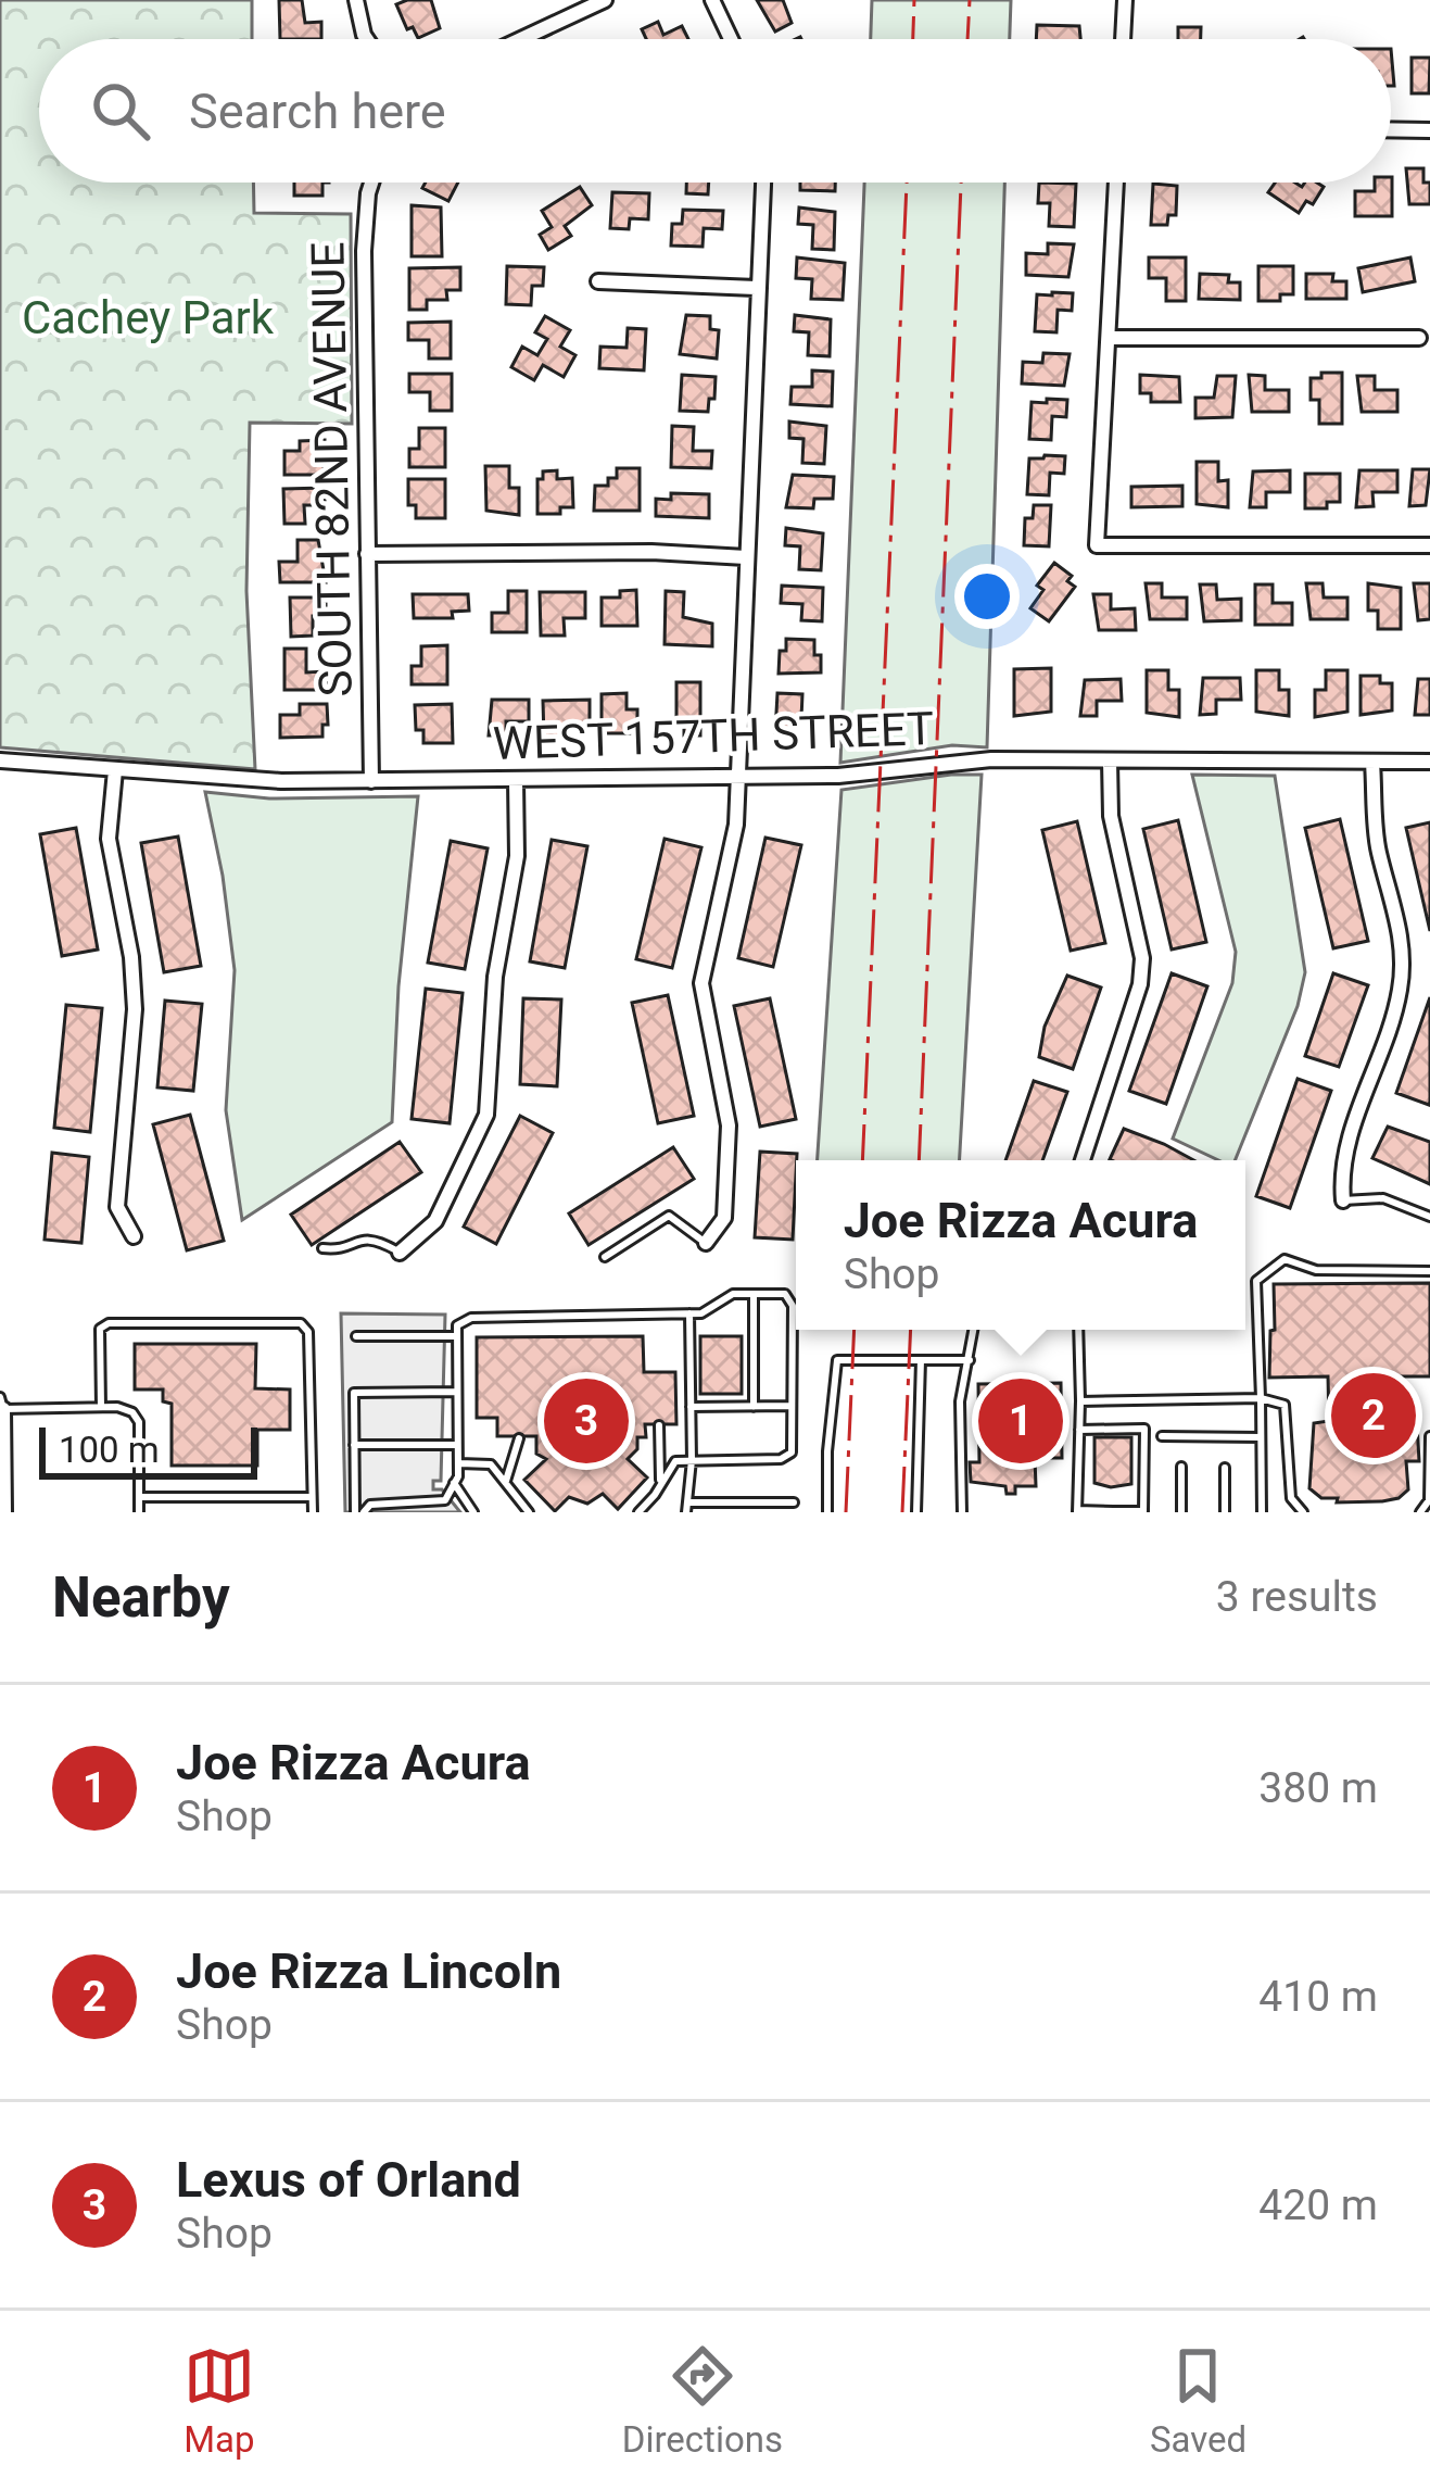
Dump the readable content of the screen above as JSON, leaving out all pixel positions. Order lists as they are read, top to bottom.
{
  "streets": {
    "street": ["SOUTH 82ND AVENUE", "WEST 157TH STREET"]
  },
  "crossings": [
    ["SOUTH 82ND AVENUE", "WEST 157TH STREET"]
  ],
  "parks": ["Cachey Park"],
  "scale_bar": "100 m",
  "page": {
    "search": "Search here",
    "popup": ["Joe Rizza Acura", "Shop"],
    "pins": ["2", "1", "3"],
    "scale": "100 m",
    "heading": ["Nearby", "3 results"],
    "list": [
      {
        "mark": "1",
        "name": "Joe Rizza Acura",
        "note": "Shop",
        "value": "380 m"
      },
      {
        "mark": "2",
        "name": "Joe Rizza Lincoln",
        "note": "Shop",
        "value": "410 m"
      },
      {
        "mark": "3",
        "name": "Lexus of Orland",
        "note": "Shop",
        "value": "420 m"
      }
    ],
    "nav": ["Map", "Directions", "Saved"]
  }
}
